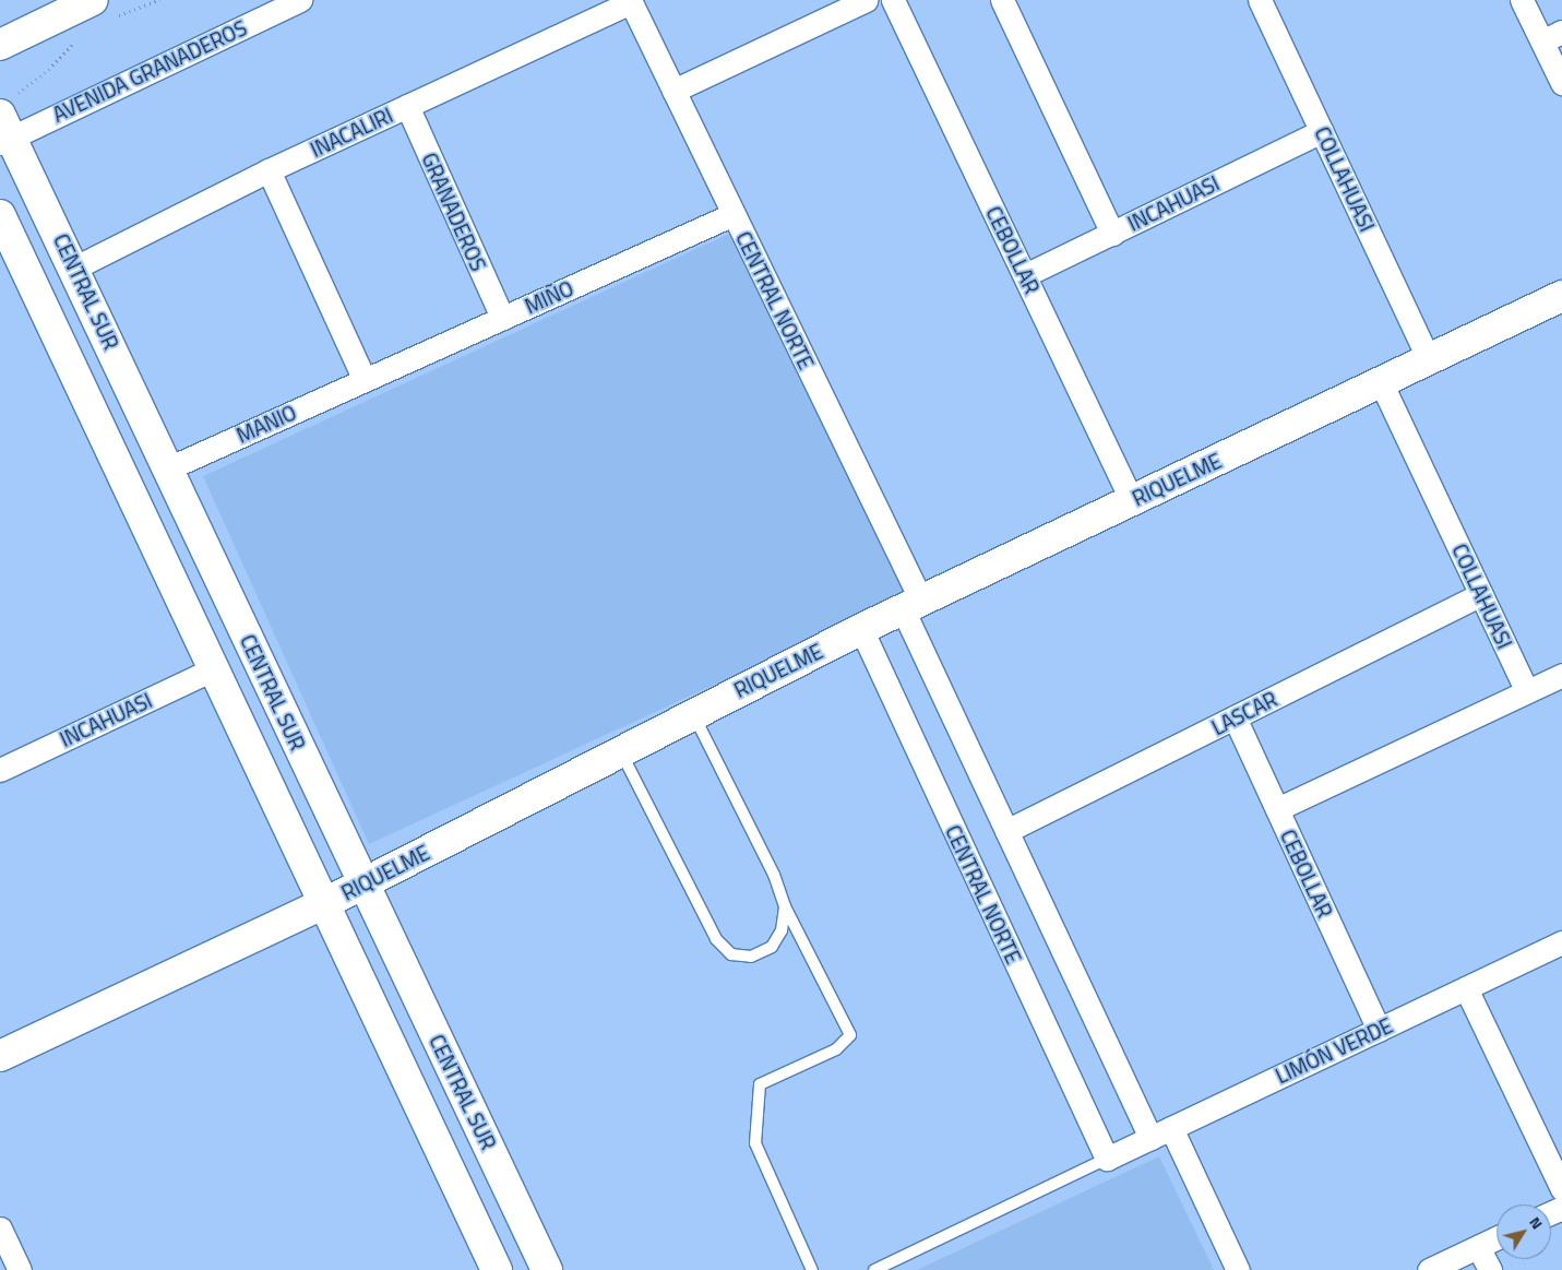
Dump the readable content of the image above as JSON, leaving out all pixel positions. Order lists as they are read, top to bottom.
{
  "streets": {
    "street": [
      "AVENIDA GRANADEROS",
      "INACALIRI",
      "COLLAHUASI",
      "INCAHUASI",
      "GRANADEROS",
      "CEBOLLAR",
      "CENTRAL SUR",
      "MIÑO",
      "CENTRAL NORTE",
      "MANIO",
      "RIQUELME",
      "LASCAR",
      "LIMÓN VERDE"
    ]
  },
  "crossings": [
    ["AVENIDA GRANADEROS", "CENTRAL SUR"],
    ["INACALIRI", "GRANADEROS"],
    ["INACALIRI", "CENTRAL SUR"],
    ["INACALIRI", "CENTRAL NORTE"],
    ["COLLAHUASI", "INCAHUASI"],
    ["COLLAHUASI", "RIQUELME"],
    ["COLLAHUASI", "LASCAR"],
    ["INCAHUASI", "CEBOLLAR"],
    ["GRANADEROS", "MIÑO"],
    ["CEBOLLAR", "RIQUELME"],
    ["CEBOLLAR", "LASCAR"],
    ["CEBOLLAR", "LIMÓN VERDE"],
    ["CENTRAL SUR", "MANIO"],
    ["CENTRAL SUR", "RIQUELME"],
    ["MIÑO", "CENTRAL NORTE"],
    ["MIÑO", "MANIO"],
    ["CENTRAL NORTE", "RIQUELME"],
    ["CENTRAL NORTE", "LASCAR"],
    ["CENTRAL NORTE", "LIMÓN VERDE"]
  ],
  "north": "top right"
}
